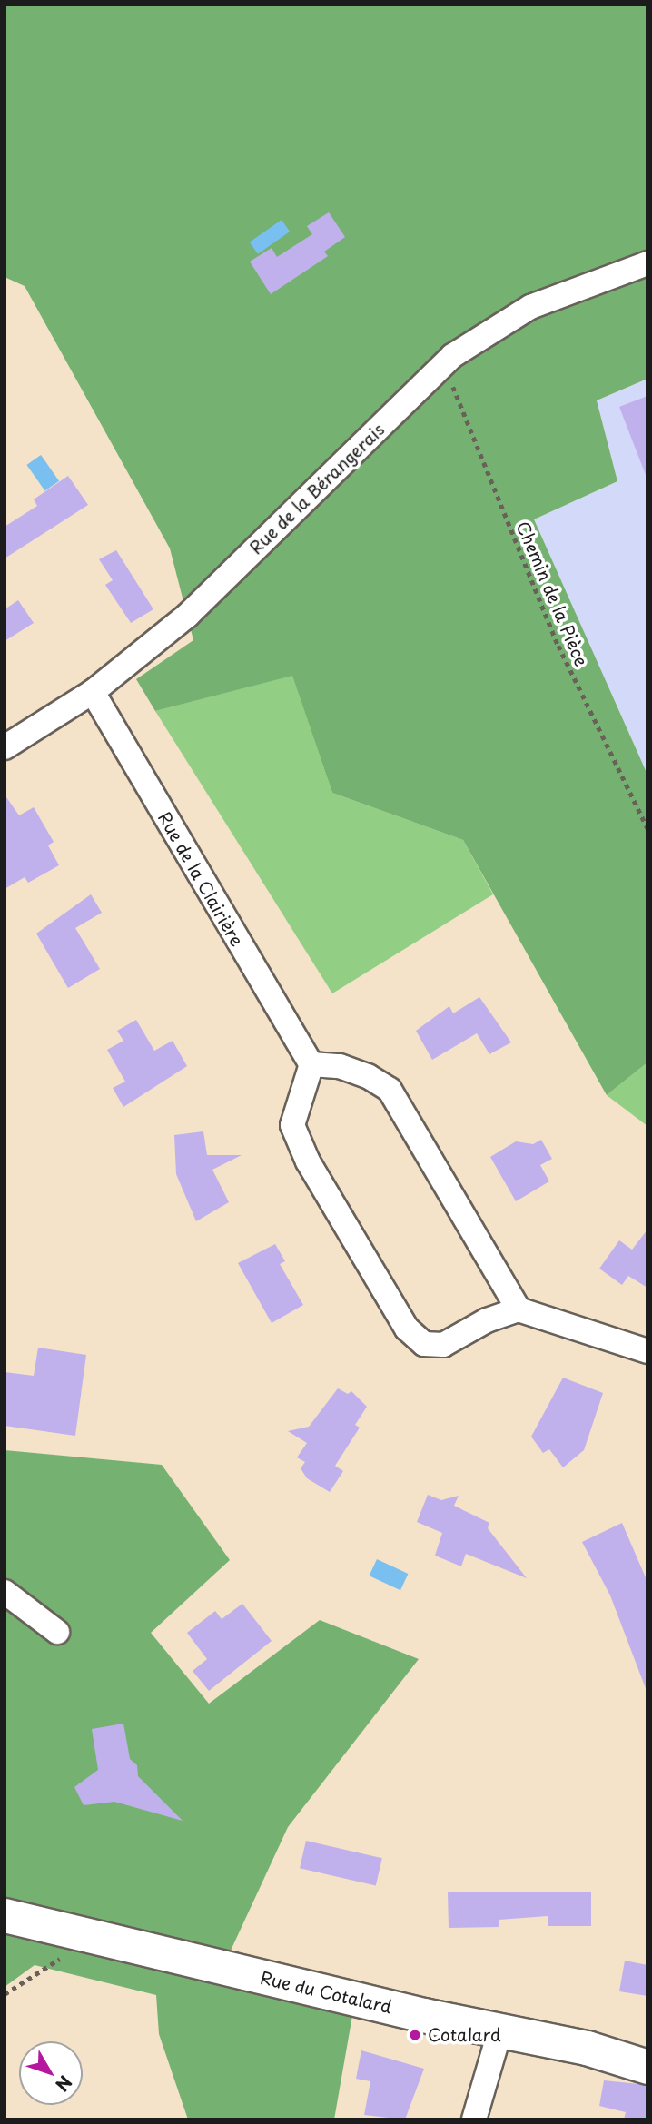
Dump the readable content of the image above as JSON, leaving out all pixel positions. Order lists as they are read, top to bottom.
{
  "streets": {
    "street": ["Rue de la Bérangerais", "Rue de la Clairière", "Rue du Cotalard"],
    "path": ["Chemin de la Pièce"]
  },
  "crossings": [
    ["Rue de la Bérangerais", "Chemin de la Pièce"],
    ["Rue de la Bérangerais", "Rue de la Clairière"]
  ],
  "places": ["Cotalard"],
  "north": "bottom right"
}
